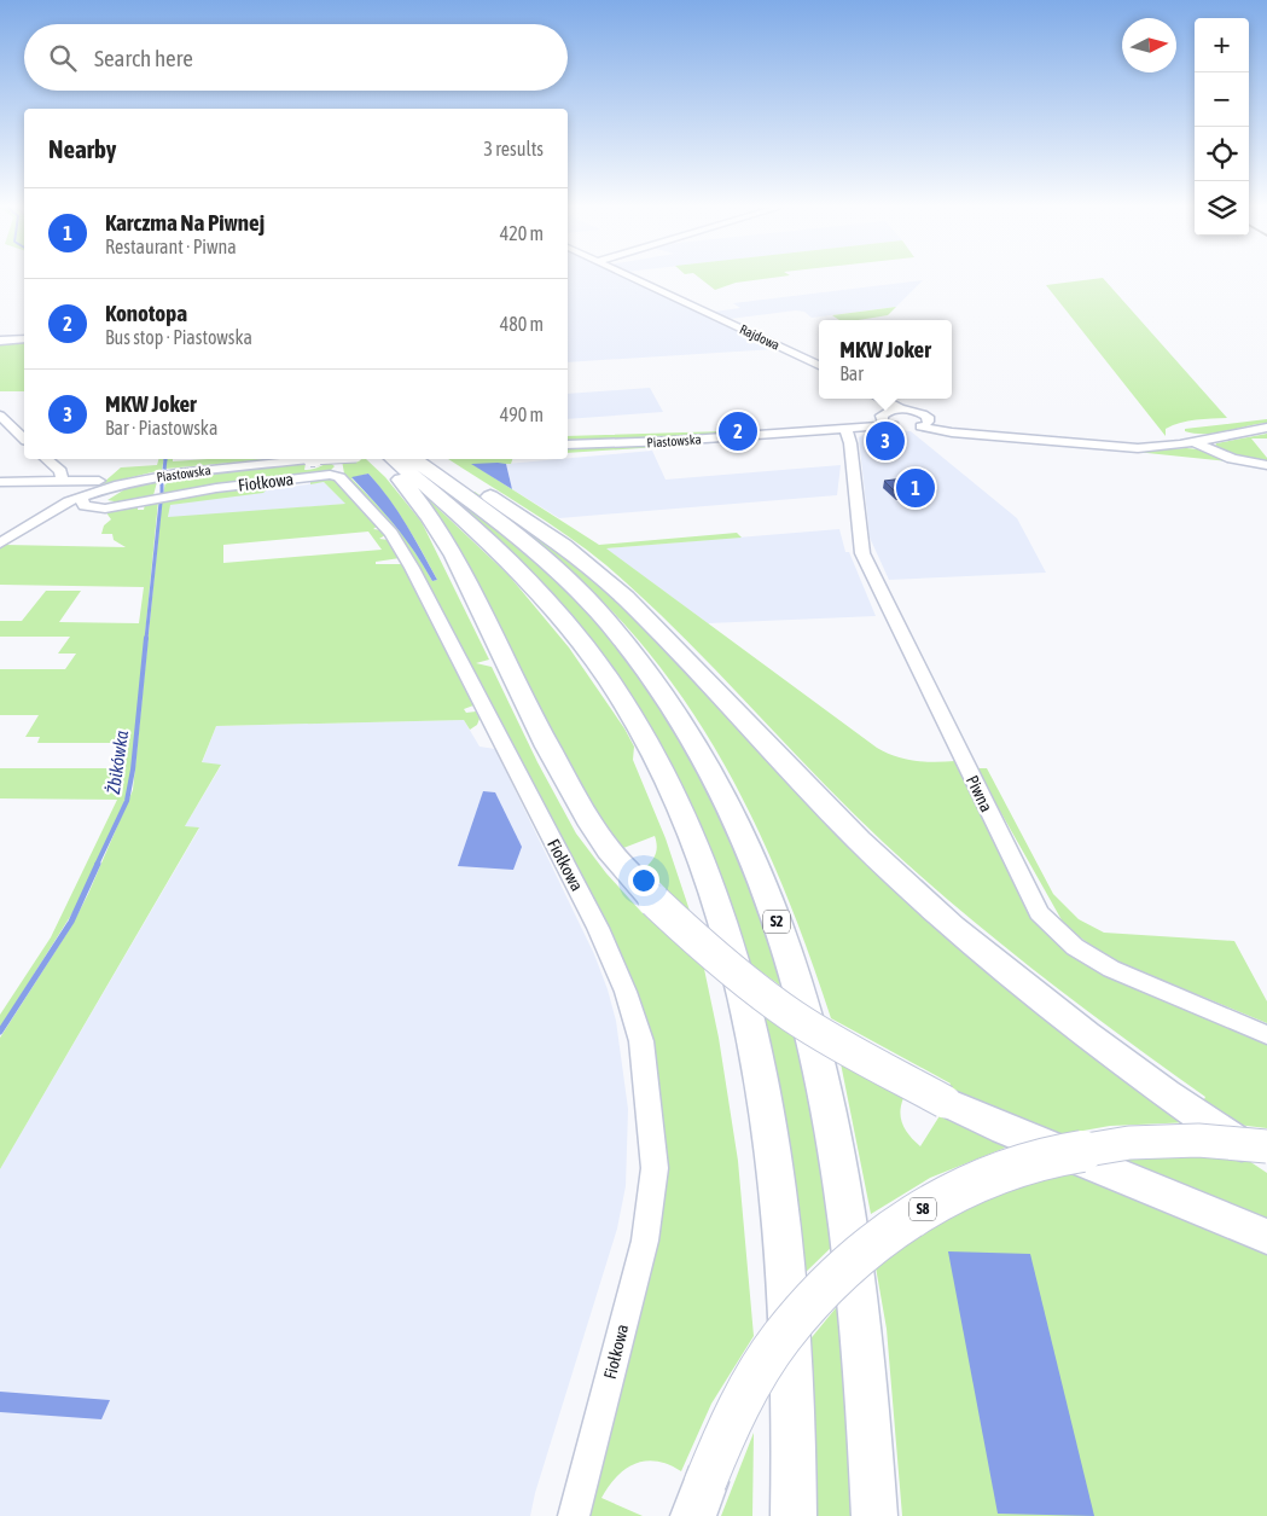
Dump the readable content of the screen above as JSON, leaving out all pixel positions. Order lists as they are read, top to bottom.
{
  "streets": {
    "highway": ["S2", "S8"],
    "street": [
      "Rajdowa",
      "Piastowska",
      "Fiołkowa",
      "Piwna"
    ]
  },
  "crossings": [
    ["Piastowska", "Fiołkowa"],
    ["Piastowska", "Piwna"]
  ],
  "water": ["Żbikówka"],
  "north": "right",
  "page": {
    "map_buttons": ["+", "−"],
    "search": "Search here",
    "heading": ["Nearby", "3 results"],
    "list": [
      {
        "mark": "1",
        "name": "Karczma Na Piwnej",
        "note": "Restaurant · Piwna",
        "value": "420 m"
      },
      {
        "mark": "2",
        "name": "Konotopa",
        "note": "Bus stop · Piastowska",
        "value": "480 m"
      },
      {
        "mark": "3",
        "name": "MKW Joker",
        "note": "Bar · Piastowska",
        "value": "490 m"
      }
    ],
    "popup": ["MKW Joker", "Bar"],
    "pins": ["2", "3", "1"]
  }
}
